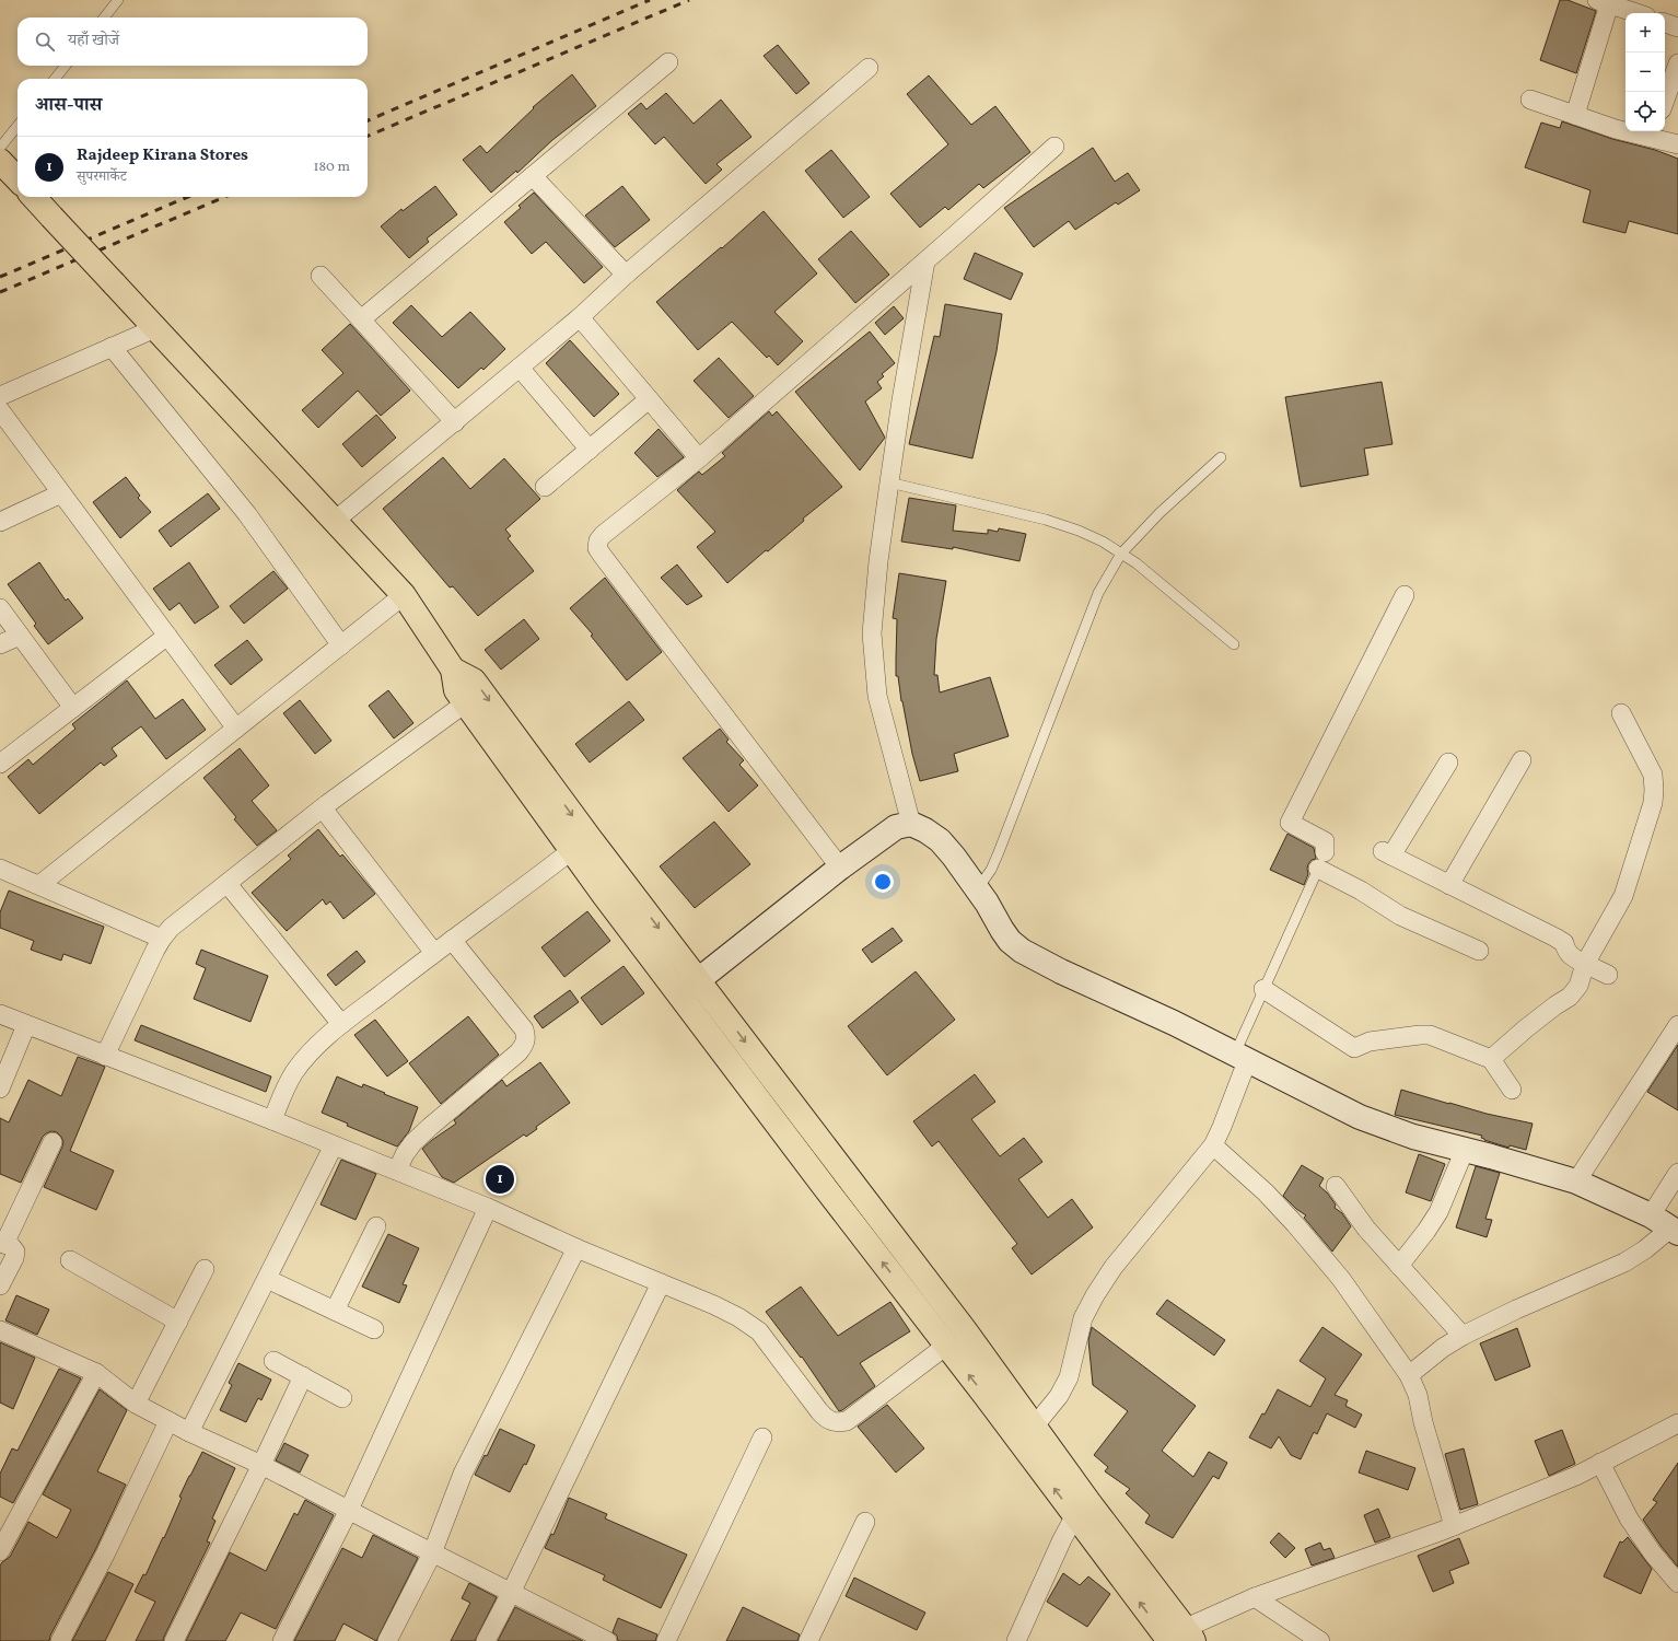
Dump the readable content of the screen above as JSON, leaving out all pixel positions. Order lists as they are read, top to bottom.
{
  "page": {
    "map_buttons": ["+", "−"],
    "search": "यहाँ खोजें",
    "heading": "आस-पास",
    "list": [
      {
        "mark": "1",
        "name": "Rajdeep Kirana Stores",
        "note": "सुपरमार्केट",
        "value": "180 m"
      }
    ],
    "pins": "1"
  }
}
